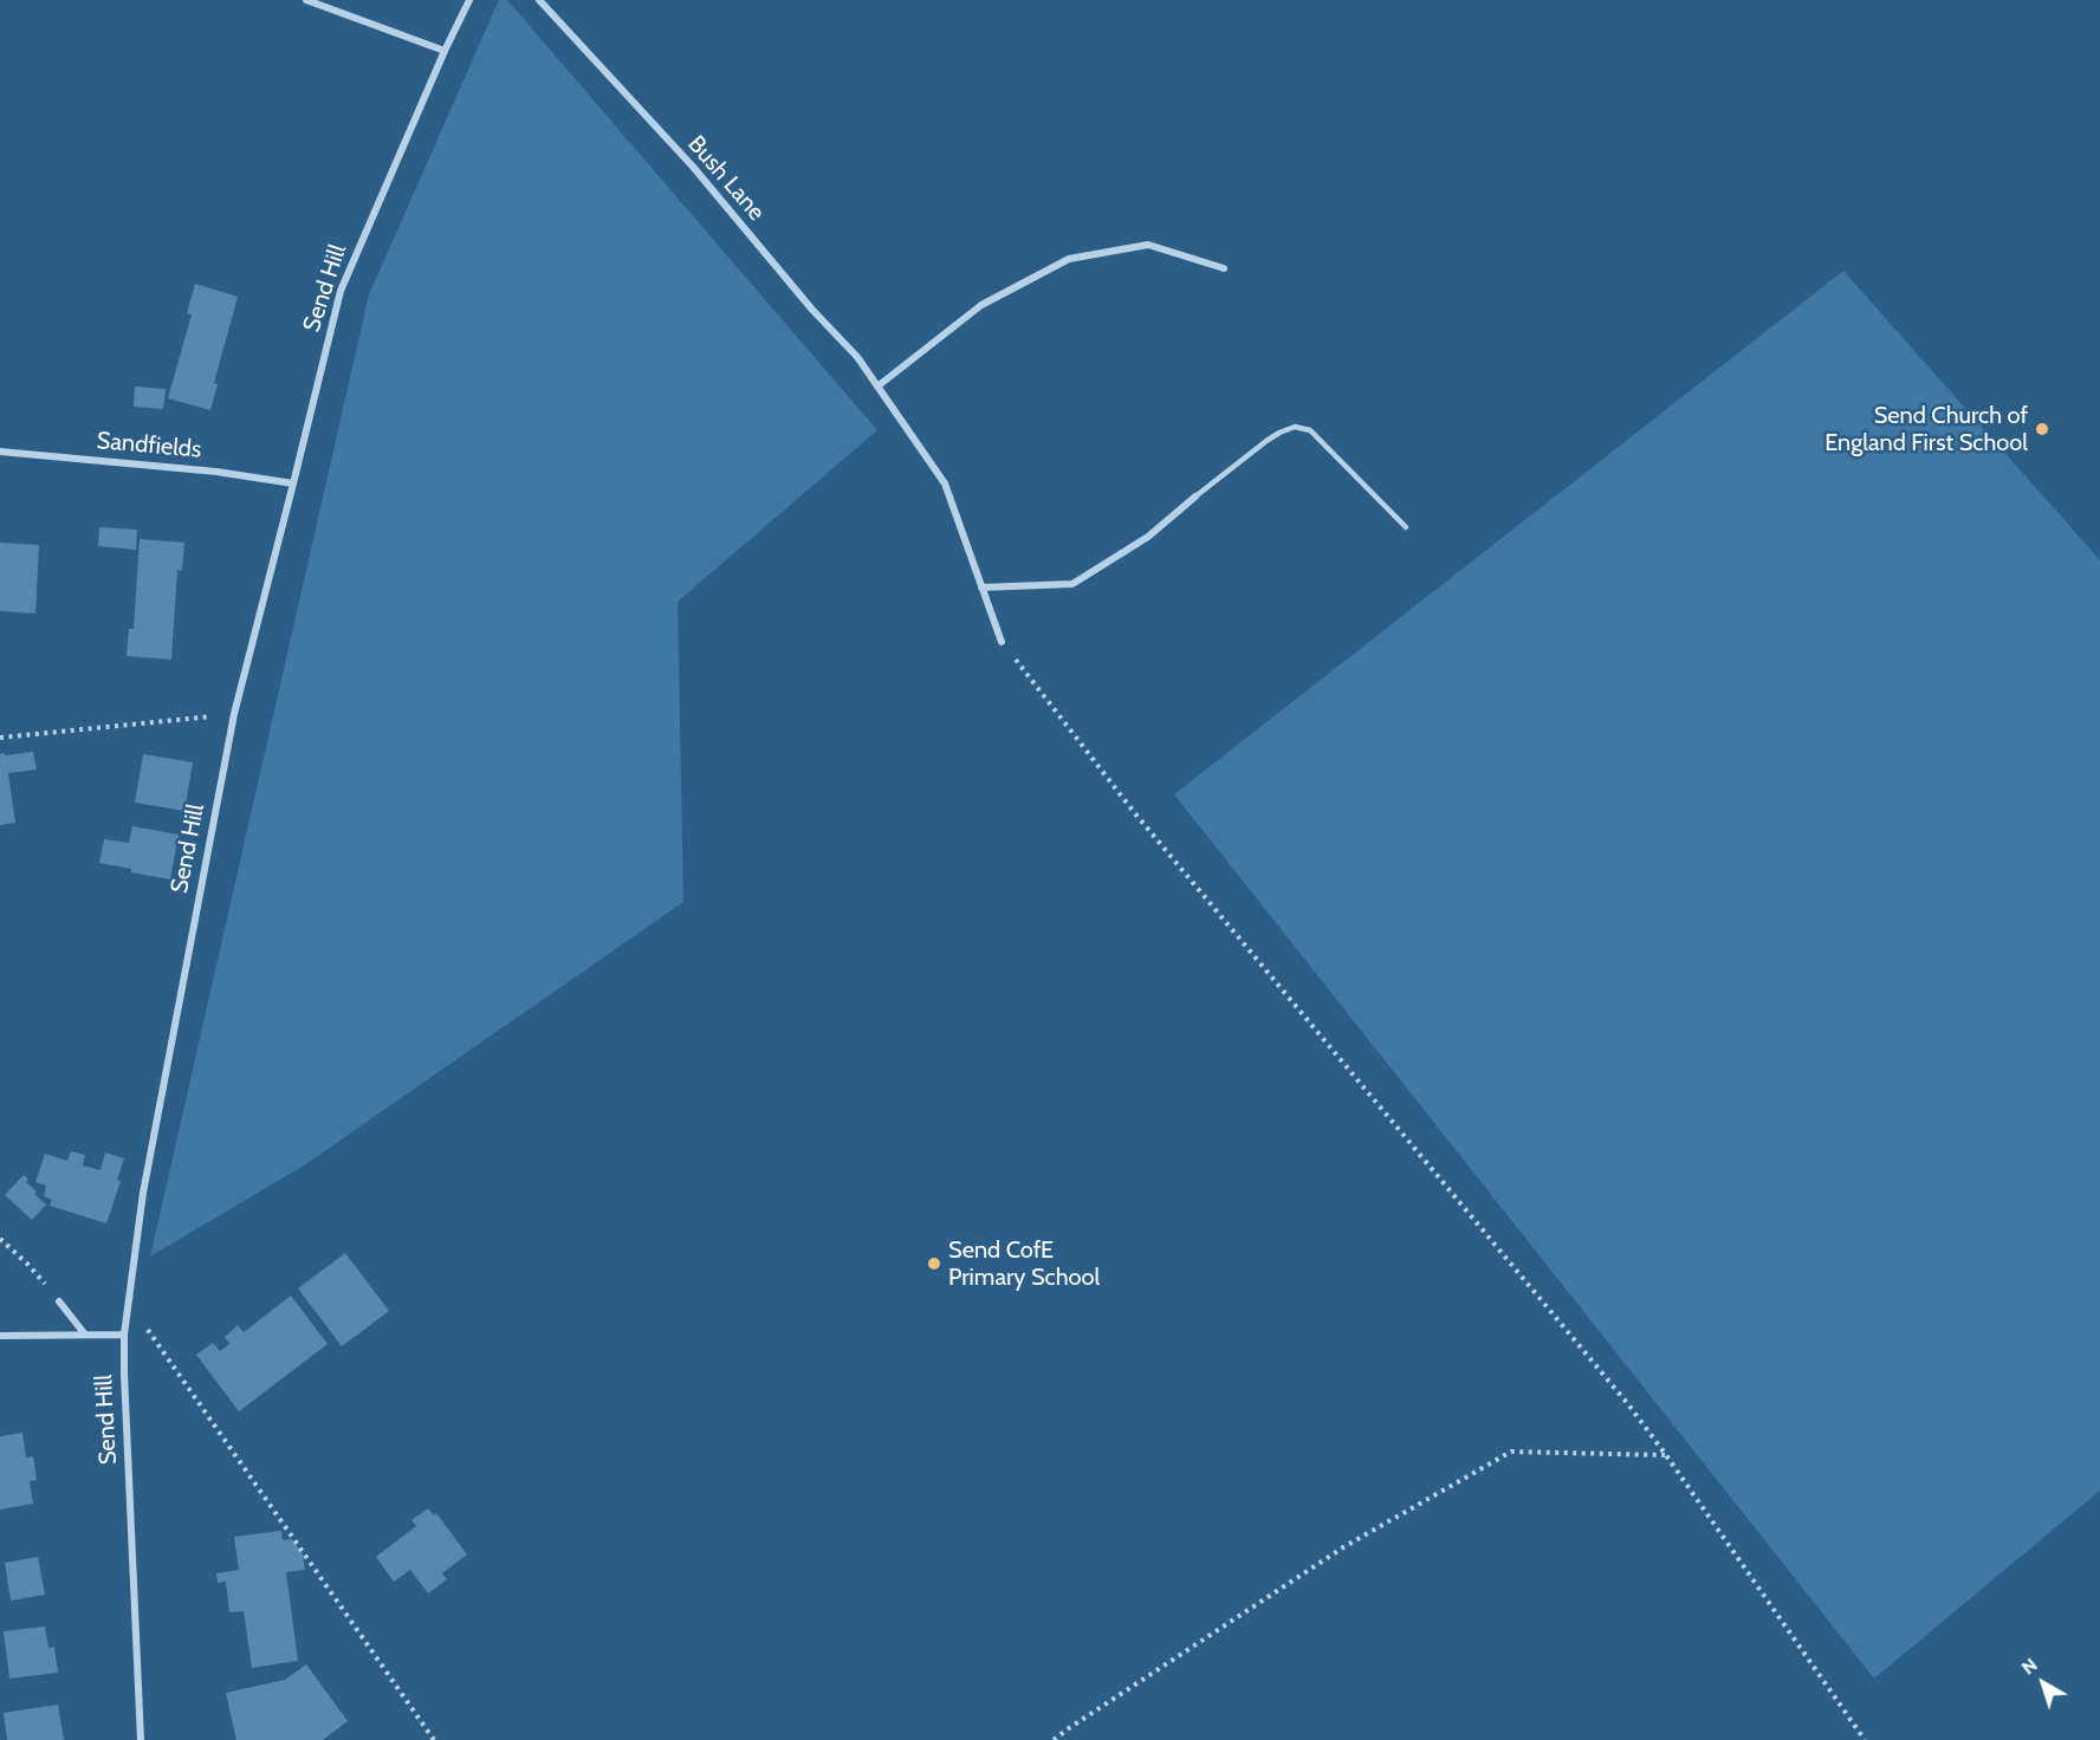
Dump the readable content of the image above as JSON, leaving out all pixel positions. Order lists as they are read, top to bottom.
{
  "streets": {
    "street": ["Bush Lane", "Send Hill", "Sandfields"]
  },
  "crossings": [
    ["Send Hill", "Sandfields"]
  ],
  "places": ["Send Church of England First School", "Send CofE Primary School"],
  "north": "top left"
}
